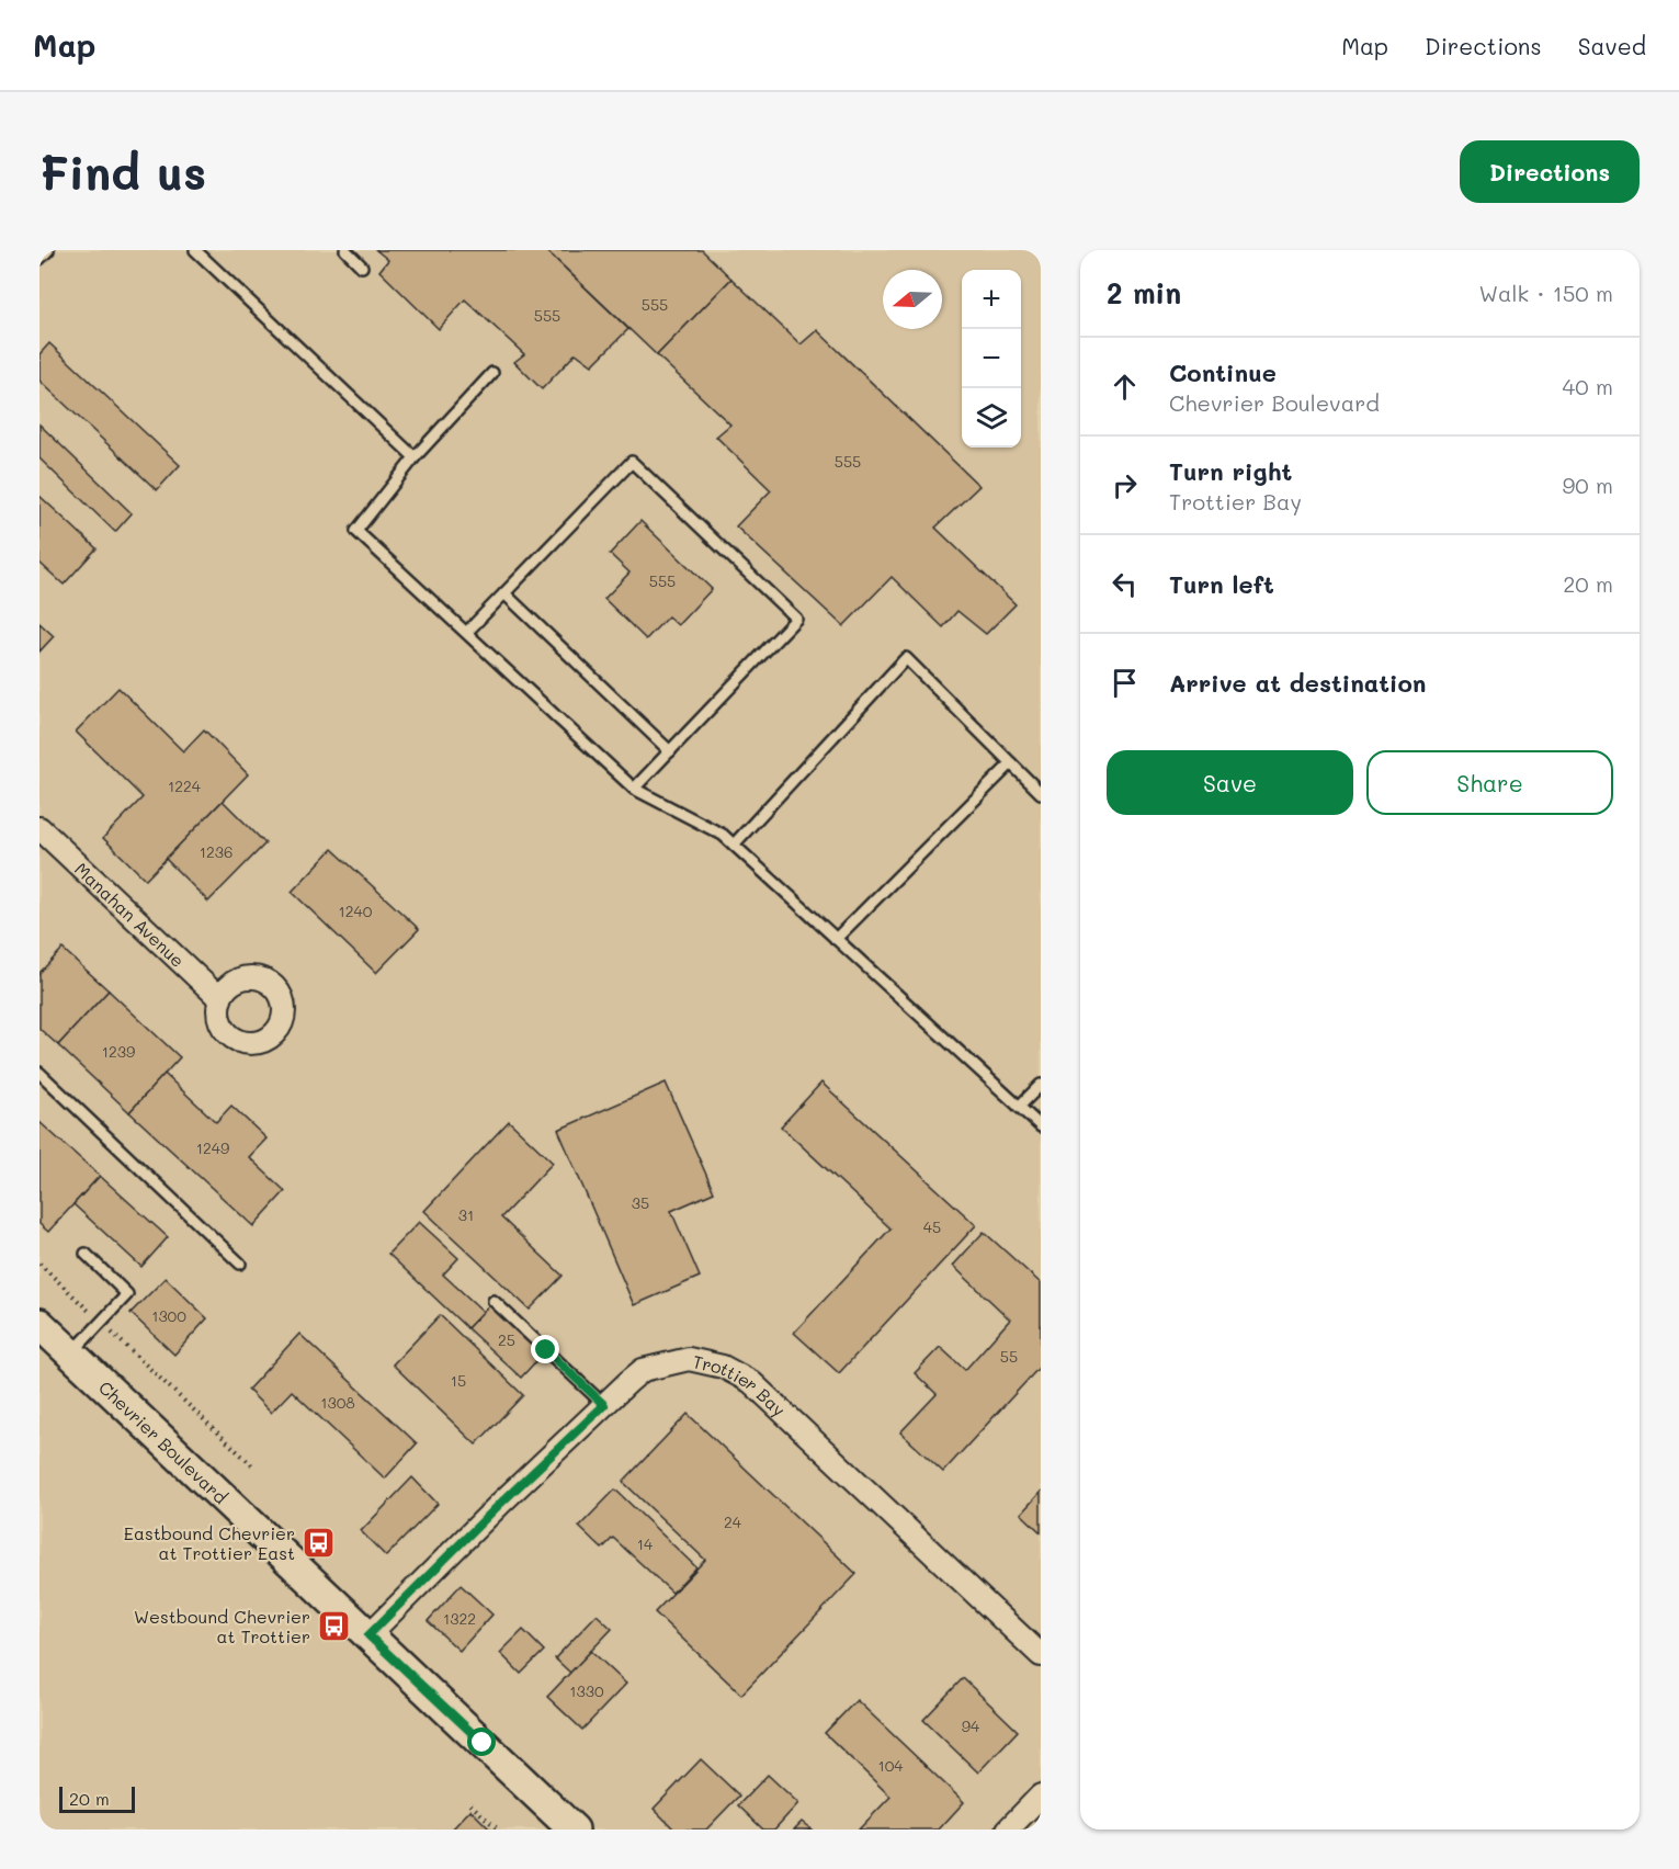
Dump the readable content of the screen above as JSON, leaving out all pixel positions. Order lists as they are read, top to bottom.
{
  "streets": {
    "street": ["Manahan Avenue", "Trottier Bay", "Chevrier Boulevard"]
  },
  "crossings": [
    ["Trottier Bay", "Chevrier Boulevard"]
  ],
  "places": {
    "bus stop": ["Eastbound Chevrier at Trottier East", "Westbound Chevrier at Trottier"]
  },
  "house_numbers": [
    "555",
    "555",
    "555",
    "555",
    "1224",
    "1236",
    "1240",
    "1239",
    "1249",
    "35",
    "31",
    "45",
    "1300",
    "25",
    "55",
    "15",
    "1308",
    "24",
    "14",
    "1322",
    "1330",
    "94",
    "104"
  ],
  "scale_bar": "20 m",
  "north": "left",
  "page": {
    "header": "Map",
    "nav": ["Map", "Directions", "Saved"],
    "buttons": [
      "Directions",
      ["Save", "Share"]
    ],
    "title": "Find us",
    "heading": ["2 min", "Walk · 150 m"],
    "map_buttons": ["+", "−"],
    "list": [
      ["Continue", "Chevrier Boulevard", "40 m"],
      ["Turn right", "Trottier Bay", "90 m"],
      ["Turn left", "20 m"],
      "Arrive at destination"
    ],
    "scale": "20 m"
  }
}
